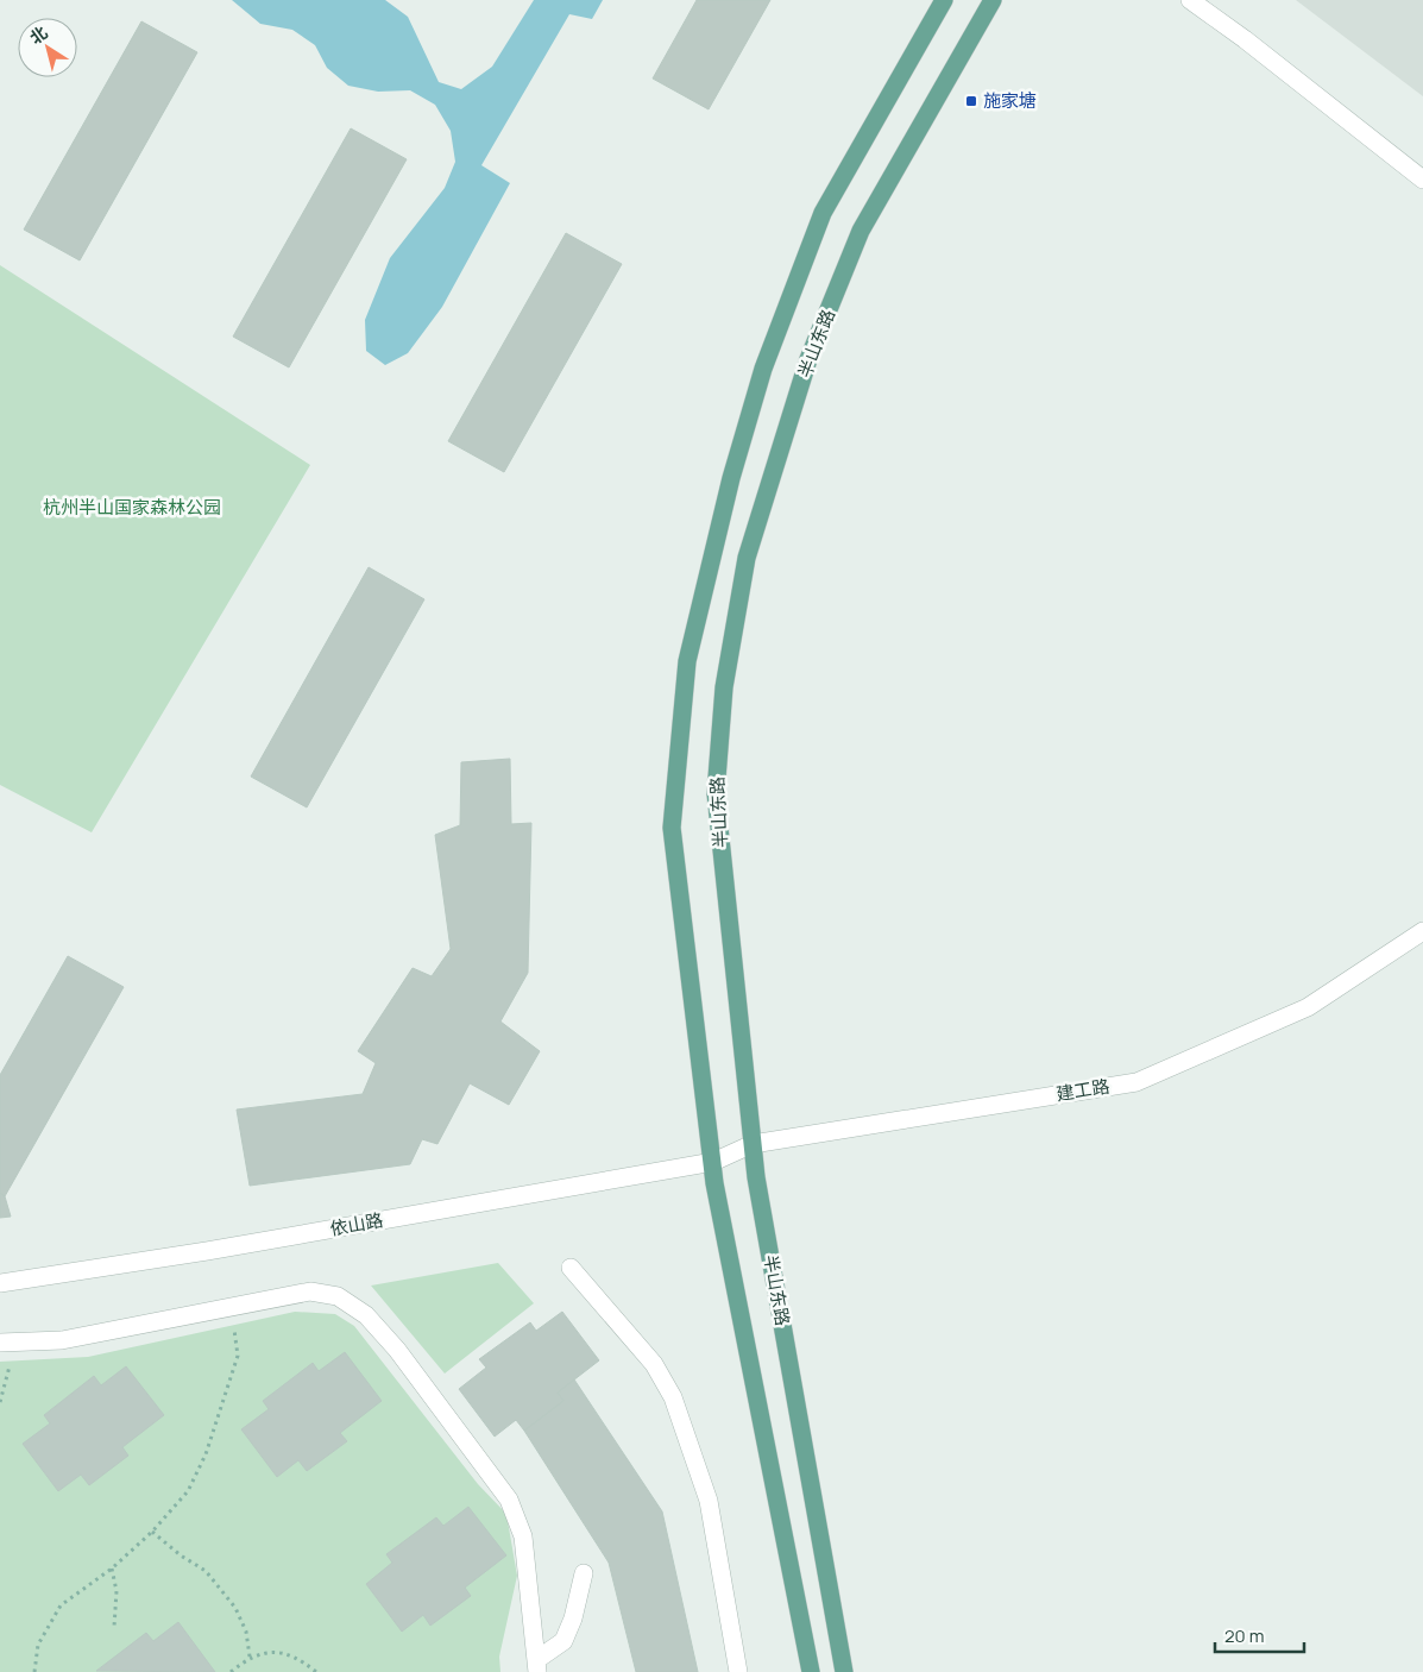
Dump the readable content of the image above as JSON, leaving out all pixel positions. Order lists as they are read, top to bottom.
{
  "streets": {
    "main road": ["半山东路"],
    "street": ["建工路", "依山路"]
  },
  "crossings": [
    ["半山东路", "建工路"],
    ["建工路", "依山路"]
  ],
  "parks": ["杭州半山国家森林公园"],
  "places": {
    "transit": ["施家塘"]
  },
  "scale_bar": "20 m",
  "north": "top left"
}
